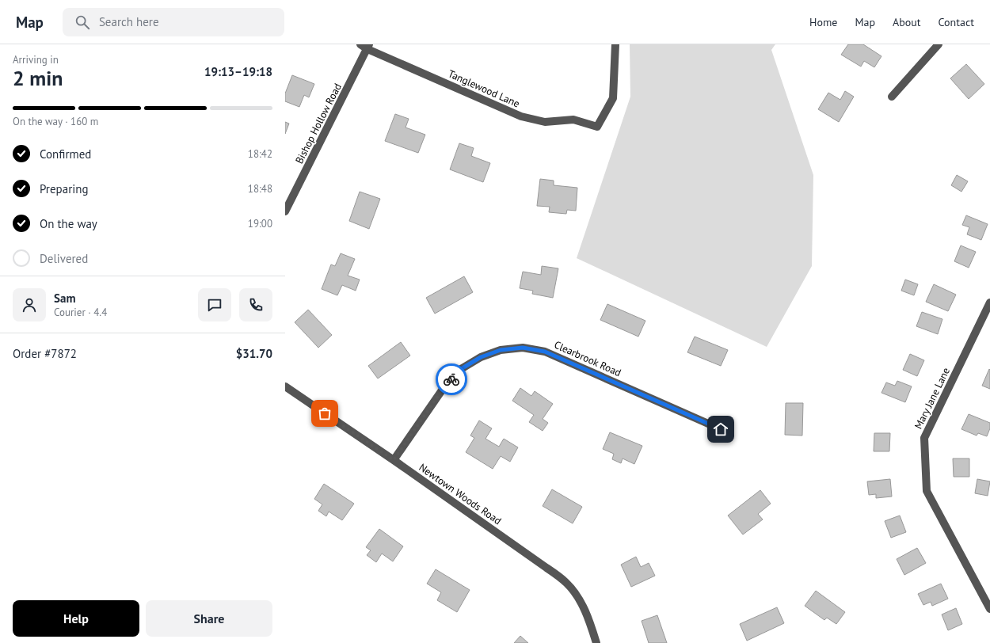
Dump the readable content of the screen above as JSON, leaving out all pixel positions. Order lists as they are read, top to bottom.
{
  "streets": {
    "street": [
      "Tanglewood Lane",
      "Bishop Hollow Road",
      "Clearbrook Road",
      "Mary Jane Lane",
      "Newtown Woods Road"
    ]
  },
  "crossings": [
    ["Tanglewood Lane", "Bishop Hollow Road"],
    ["Clearbrook Road", "Newtown Woods Road"]
  ],
  "page": {
    "header": "Map",
    "search": "Search here",
    "nav": [
      "Home",
      "Map",
      "About",
      "Contact"
    ],
    "heading": ["2 min", "Arriving in", "19:13–19:18"],
    "panel": [
      "Sam",
      "Courier · 4.4",
      "Order #7872",
      "$31.70"
    ],
    "bar": "On the way · 160 m",
    "list": [
      ["Confirmed", "18:42"],
      ["Preparing", "18:48"],
      ["On the way", "19:00"],
      "Delivered"
    ],
    "buttons": ["Help", "Share"]
  }
}
